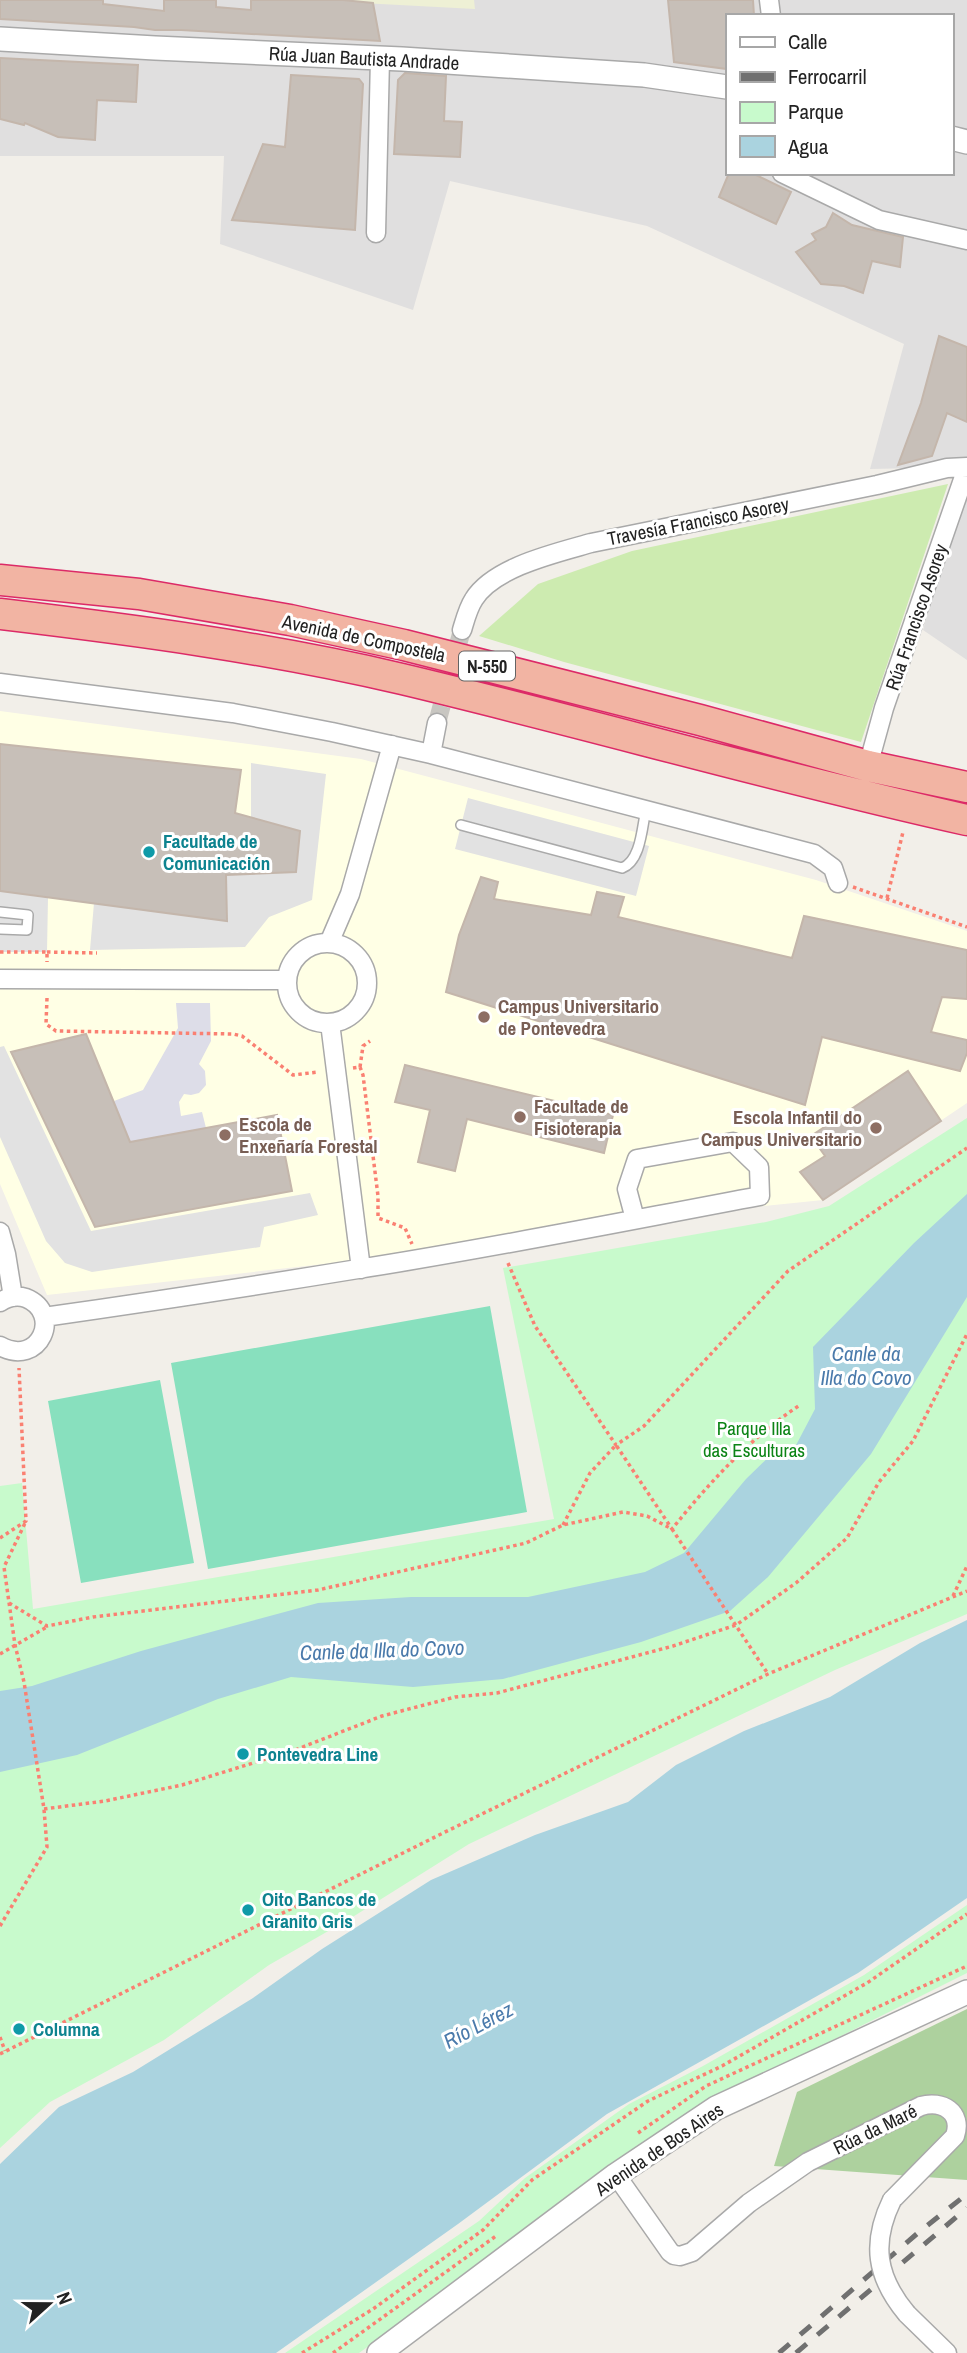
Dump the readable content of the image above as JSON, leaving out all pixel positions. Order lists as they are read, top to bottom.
{
  "streets": {
    "highway": ["Avenida de Compostela", "N-550"],
    "street": [
      "Rúa Juan Bautista Andrade",
      "Travesía Francisco Asorey",
      "Rúa Francisco Asorey",
      "Rúa da Maré",
      "Avenida de Bos Aires"
    ]
  },
  "crossings": [
    ["Travesía Francisco Asorey", "Rúa Francisco Asorey"],
    ["Rúa Francisco Asorey", "Avenida de Compostela"],
    ["Rúa da Maré", "Avenida de Bos Aires"]
  ],
  "water": ["Canle da Illa do Covo", "Río Lérez"],
  "parks": ["Parque Illa das Esculturas"],
  "places": [
    "Facultade de Comunicación",
    "Campus Universitario de Pontevedra",
    "Facultade de Fisioterapia",
    "Escola Infantil do Campus Universitario",
    "Escola de Enxeñaría Forestal",
    "Pontevedra Line",
    "Oito Bancos de Granito Gris",
    "Columna"
  ],
  "legend": [
    "Calle",
    "Ferrocarril",
    "Parque",
    "Agua"
  ],
  "north": "right"
}
